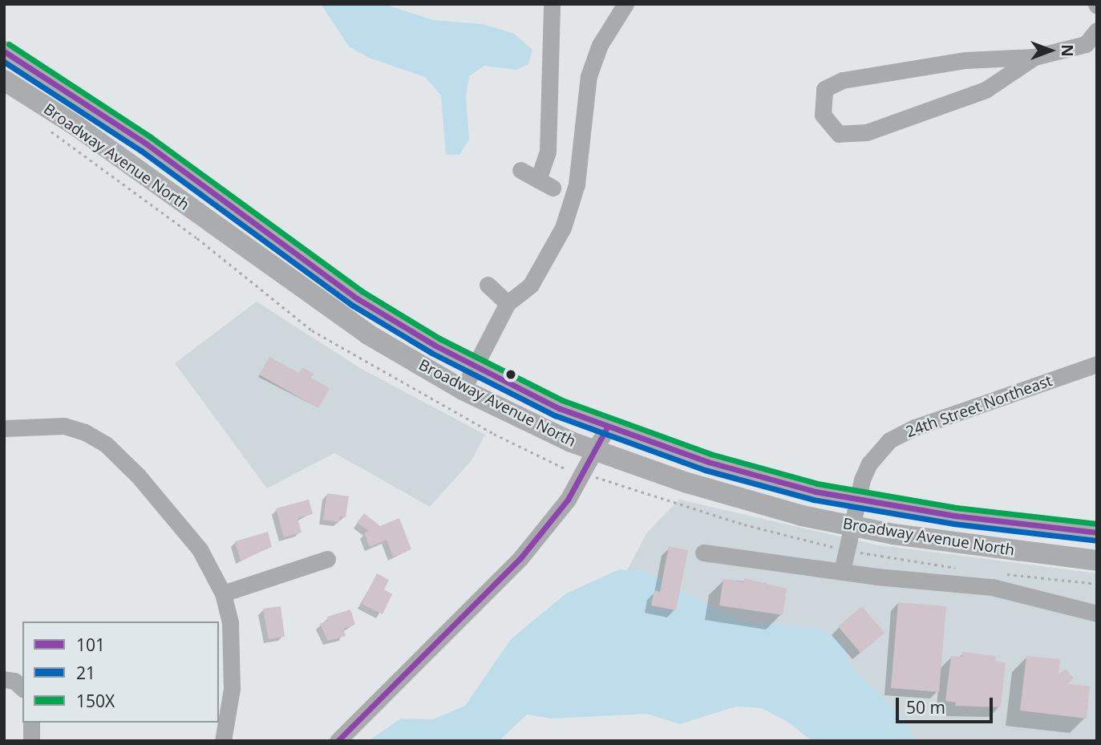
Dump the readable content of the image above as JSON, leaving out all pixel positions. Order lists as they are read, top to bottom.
{
  "streets": {
    "main road": ["Broadway Avenue North"],
    "street": ["24th Street Northeast"]
  },
  "crossings": [
    ["Broadway Avenue North", "24th Street Northeast"]
  ],
  "lines": ["transit line 150X", "transit line 101", "transit line 21"],
  "legend": ["101", "21", "150X"],
  "scale_bar": "50 m",
  "north": "right"
}
